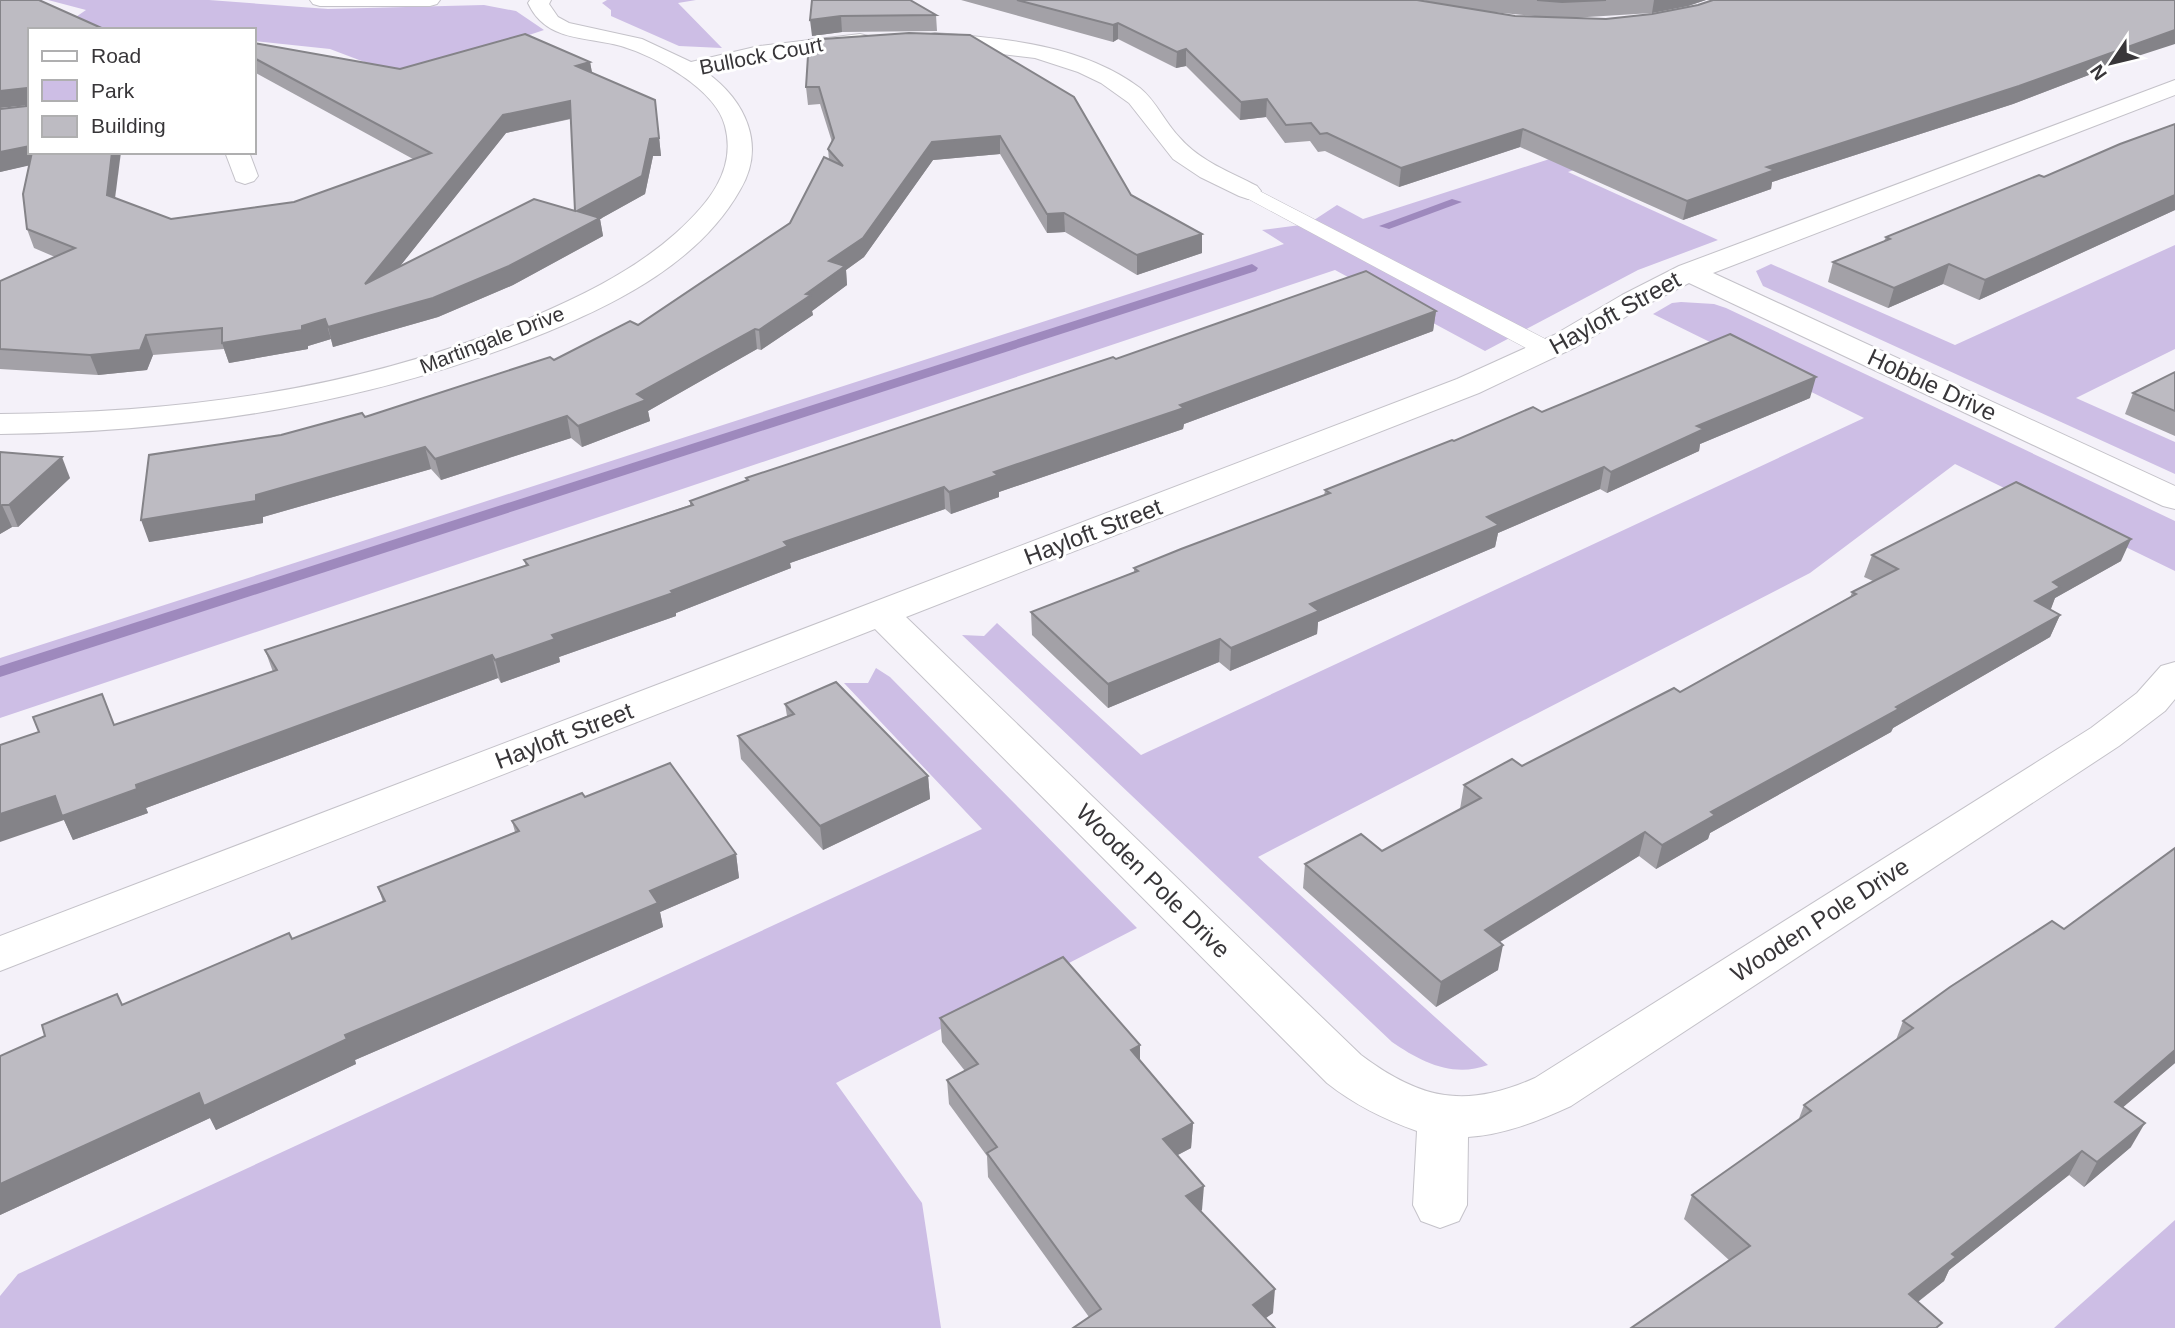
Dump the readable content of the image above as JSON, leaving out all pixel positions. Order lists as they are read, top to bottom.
{
  "streets": {
    "street": [
      "Bullock Court",
      "Hayloft Street",
      "Martingale Drive",
      "Hobble Drive",
      "Wooden Pole Drive"
    ]
  },
  "crossings": [
    ["Bullock Court", "Martingale Drive"],
    ["Hayloft Street", "Hobble Drive"],
    ["Hayloft Street", "Wooden Pole Drive"]
  ],
  "legend": ["Road", "Park", "Building"],
  "north": "bottom left"
}
